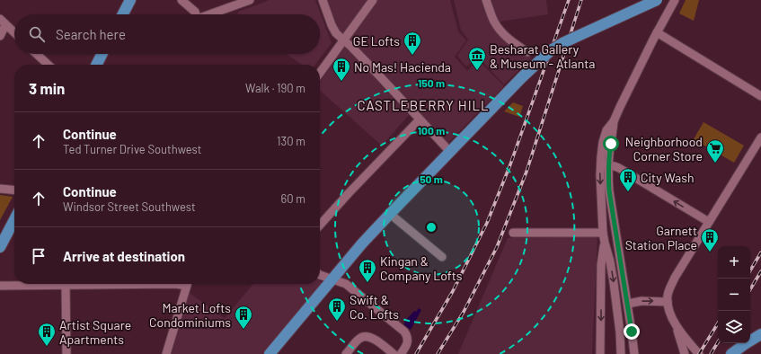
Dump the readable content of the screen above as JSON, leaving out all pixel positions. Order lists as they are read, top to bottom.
{
  "districts": ["CASTLEBERRY HILL"],
  "places": {
    "building": [
      "GE Lofts",
      "No Mas! Hacienda",
      "City Wash",
      "Garnett Station Place",
      "Kingan & Company Lofts",
      "Swift & Co. Lofts",
      "Market Lofts Condominiums",
      "Artist Square Apartments"
    ],
    "museum": ["Besharat Gallery & Museum - Atlanta"],
    "supermarket": ["Neighborhood Corner Store"]
  },
  "page": {
    "search": "Search here",
    "heading": ["3 min", "Walk · 190 m"],
    "list": [
      ["Continue", "Ted Turner Drive Southwest", "130 m"],
      ["Continue", "Windsor Street Southwest", "60 m"],
      "Arrive at destination"
    ],
    "map_buttons": ["+", "−"]
  },
  "rings": ["150 m", "100 m", "50 m"]
}
